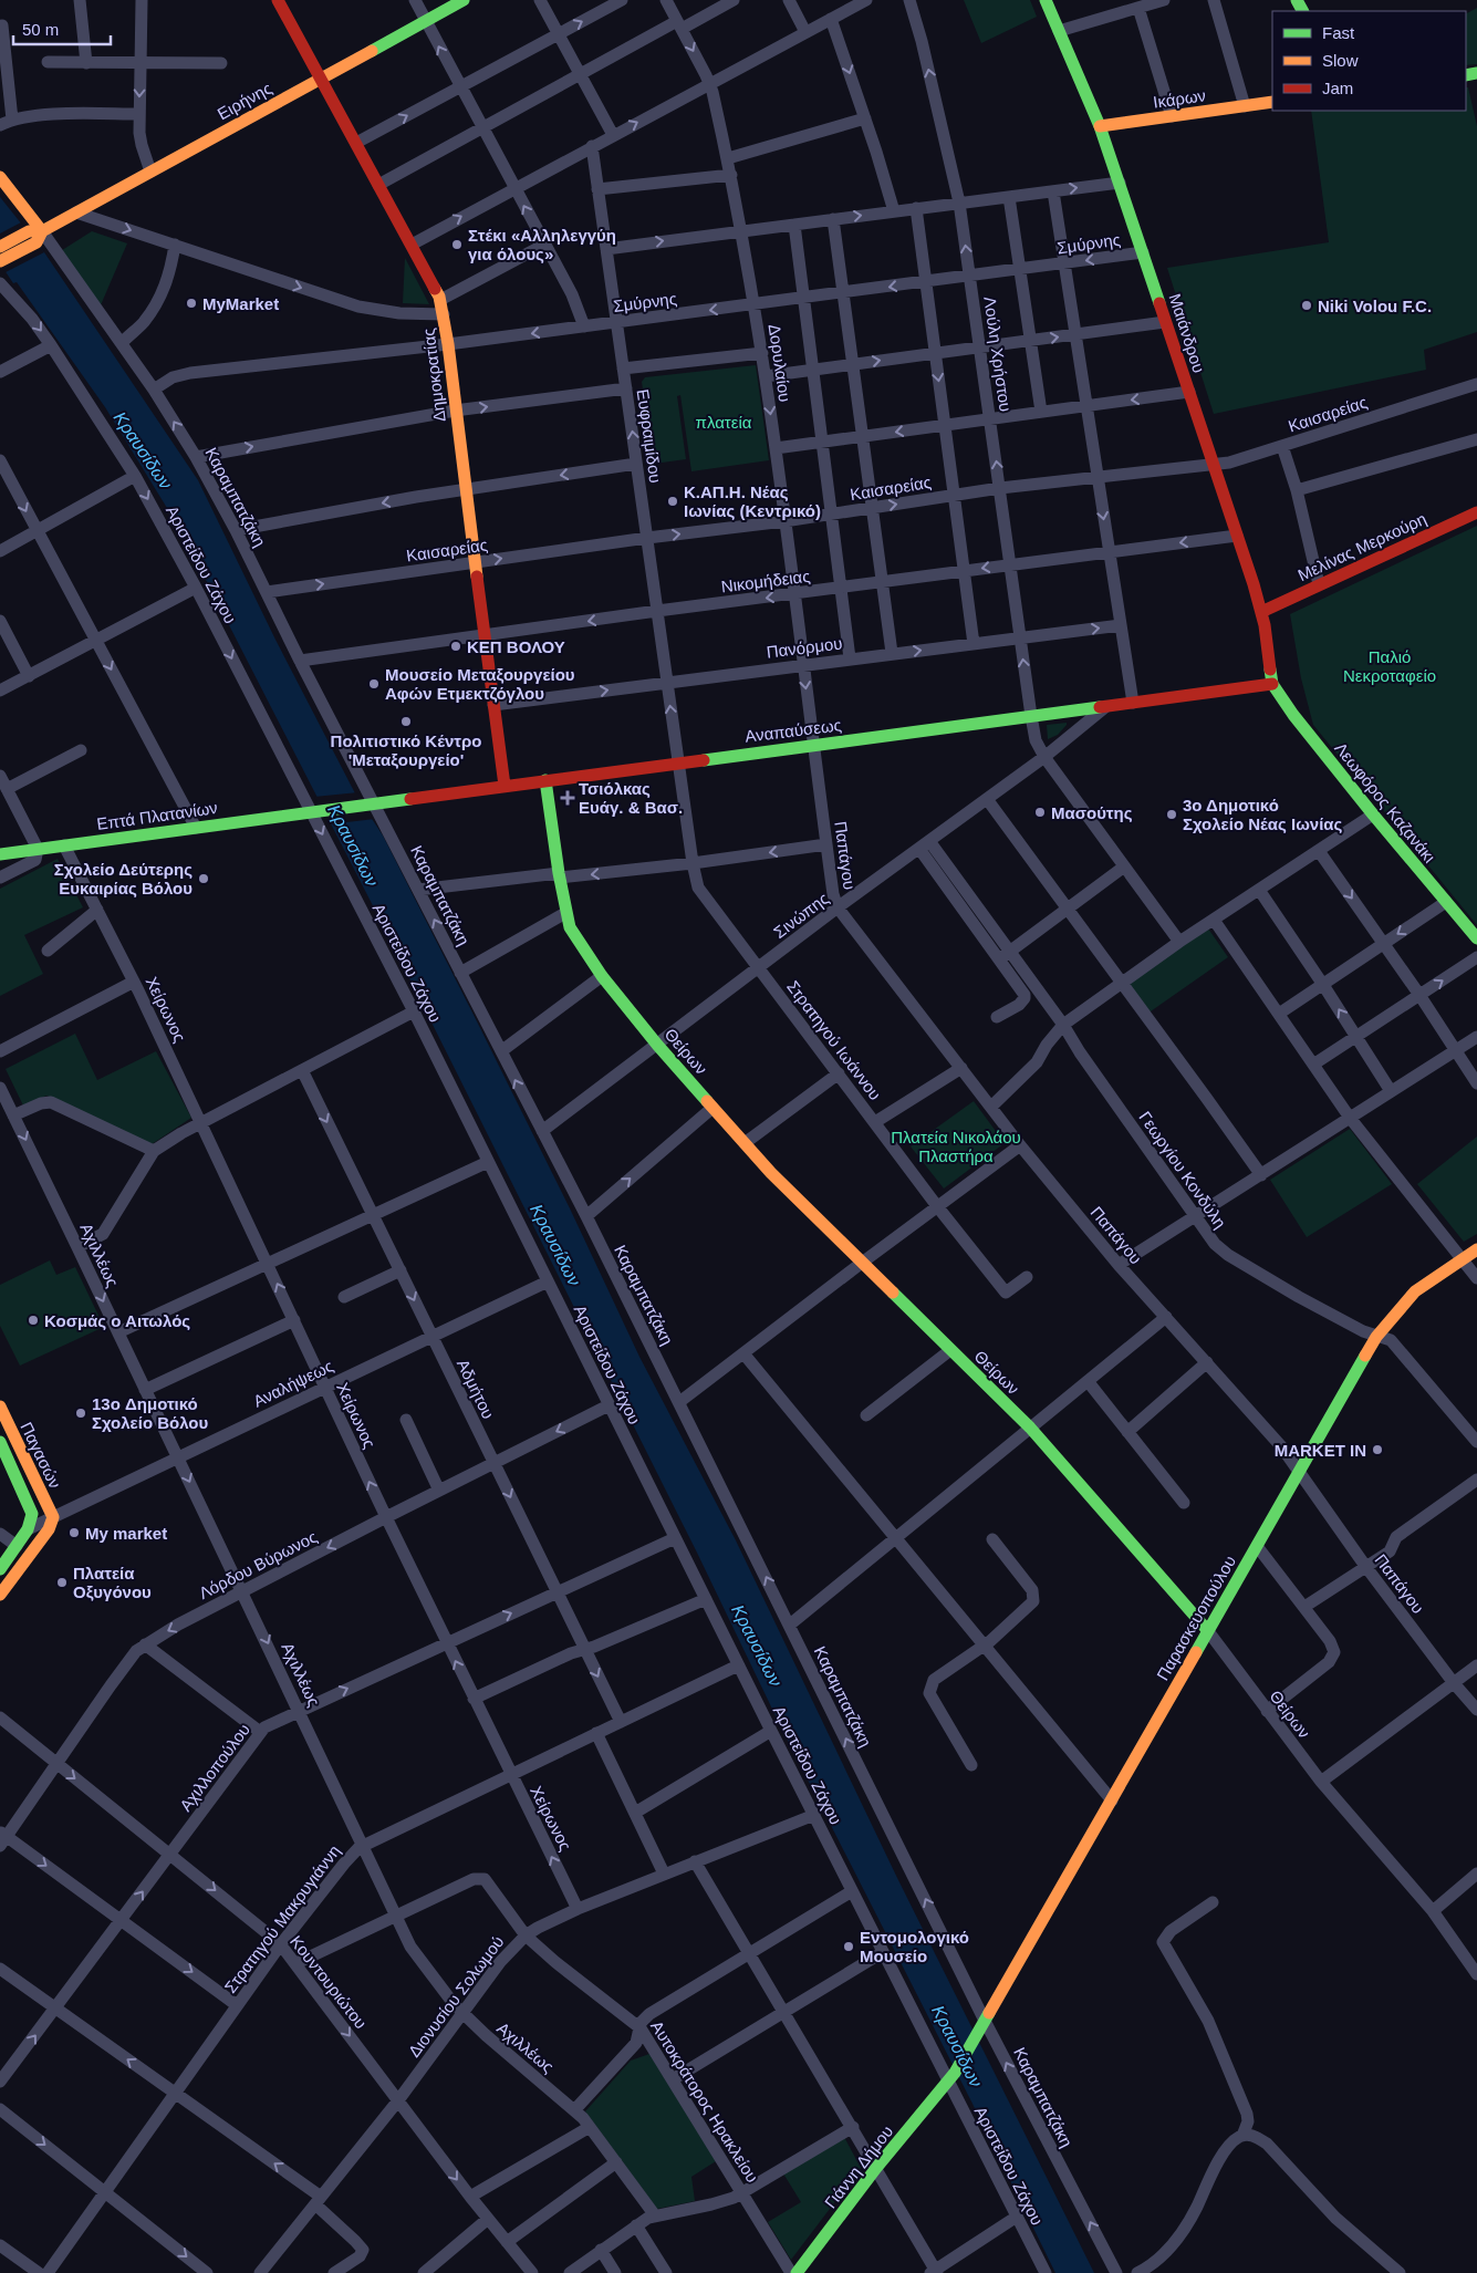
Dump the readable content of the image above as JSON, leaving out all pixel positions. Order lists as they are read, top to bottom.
{
  "streets": {
    "street": [
      "Ικάρων",
      "Ειρήνης",
      "Σμύρνης",
      "Μαιάνδρου",
      "Λούλη Χρήστου",
      "Δορυλαίου",
      "Δημοκρατίας",
      "Καισαρείας",
      "Ευφραιμίδου",
      "Καραμπατζάκη",
      "Μελίνας Μερκούρη",
      "Αριστείδου Ζάχου",
      "Νικομήδειας",
      "Πανόρμου",
      "Αναπαύσεως",
      "Λεωφόρος Καζανάκι",
      "Επτά Πλατανίων",
      "Παπάγου",
      "Σινώπης",
      "Χείρωνος",
      "Στρατηγού Ιωάννου",
      "Θείρων",
      "Γεωργίου Κονδύλη",
      "Αχιλλέως",
      "Αναλήψεως",
      "Αδμήτου",
      "Παγασών",
      "Λόρδου Βύρωνος",
      "Παρασκευοπούλου",
      "Αχιλλοπούλου",
      "Στρατηγού Μακρυγιάννη",
      "Κουντουριώτου",
      "Διονυσίου Σολωμού",
      "Αυτοκράτορος Ηρακλείου",
      "Γιάννη Δήμου"
    ]
  },
  "crossings": [
    ["Ικάρων", "Μαιάνδρου"],
    ["Ειρήνης", "Δημοκρατίας"],
    ["Ειρήνης", "Καραμπατζάκη"],
    ["Σμύρνης", "Μαιάνδρου"],
    ["Σμύρνης", "Λούλη Χρήστου"],
    ["Σμύρνης", "Δορυλαίου"],
    ["Σμύρνης", "Δημοκρατίας"],
    ["Σμύρνης", "Ευφραιμίδου"],
    ["Σμύρνης", "Καραμπατζάκη"],
    ["Μαιάνδρου", "Καισαρείας"],
    ["Μαιάνδρου", "Μελίνας Μερκούρη"],
    ["Μαιάνδρου", "Νικομήδειας"],
    ["Μαιάνδρου", "Αναπαύσεως"],
    ["Μαιάνδρου", "Λεωφόρος Καζανάκι"],
    ["Λούλη Χρήστου", "Καισαρείας"],
    ["Λούλη Χρήστου", "Νικομήδειας"],
    ["Λούλη Χρήστου", "Πανόρμου"],
    ["Λούλη Χρήστου", "Αναπαύσεως"],
    ["Λούλη Χρήστου", "Σινώπης"],
    ["Δορυλαίου", "Καισαρείας"],
    ["Δορυλαίου", "Νικομήδειας"],
    ["Δορυλαίου", "Πανόρμου"],
    ["Δορυλαίου", "Αναπαύσεως"],
    ["Δορυλαίου", "Παπάγου"],
    ["Δημοκρατίας", "Καισαρείας"],
    ["Δημοκρατίας", "Νικομήδειας"],
    ["Δημοκρατίας", "Πανόρμου"],
    ["Δημοκρατίας", "Αναπαύσεως"],
    ["Καισαρείας", "Ευφραιμίδου"],
    ["Καισαρείας", "Καραμπατζάκη"],
    ["Ευφραιμίδου", "Νικομήδειας"],
    ["Ευφραιμίδου", "Πανόρμου"],
    ["Ευφραιμίδου", "Αναπαύσεως"],
    ["Ευφραιμίδου", "Στρατηγού Ιωάννου"],
    ["Καραμπατζάκη", "Νικομήδειας"],
    ["Καραμπατζάκη", "Αναπαύσεως"],
    ["Καραμπατζάκη", "Σινώπης"],
    ["Καραμπατζάκη", "Παρασκευοπούλου"],
    ["Αριστείδου Ζάχου", "Αναπαύσεως"],
    ["Αριστείδου Ζάχου", "Επτά Πλατανίων"],
    ["Αριστείδου Ζάχου", "Αναλήψεως"],
    ["Αριστείδου Ζάχου", "Λόρδου Βύρωνος"],
    ["Αριστείδου Ζάχου", "Αχιλλοπούλου"],
    ["Αριστείδου Ζάχου", "Στρατηγού Μακρυγιάννη"],
    ["Αριστείδου Ζάχου", "Διονυσίου Σολωμού"],
    ["Αριστείδου Ζάχου", "Γιάννη Δήμου"],
    ["Αναπαύσεως", "Λεωφόρος Καζανάκι"],
    ["Αναπαύσεως", "Επτά Πλατανίων"],
    ["Αναπαύσεως", "Παπάγου"],
    ["Αναπαύσεως", "Σινώπης"],
    ["Αναπαύσεως", "Στρατηγού Ιωάννου"],
    ["Αναπαύσεως", "Θείρων"],
    ["Επτά Πλατανίων", "Χείρωνος"],
    ["Παπάγου", "Σινώπης"],
    ["Παπάγου", "Παρασκευοπούλου"],
    ["Σινώπης", "Στρατηγού Ιωάννου"],
    ["Σινώπης", "Θείρων"],
    ["Σινώπης", "Γεωργίου Κονδύλη"],
    ["Χείρωνος", "Αναλήψεως"],
    ["Χείρωνος", "Λόρδου Βύρωνος"],
    ["Χείρωνος", "Αχιλλοπούλου"],
    ["Χείρωνος", "Στρατηγού Μακρυγιάννη"],
    ["Χείρωνος", "Διονυσίου Σολωμού"],
    ["Θείρων", "Παρασκευοπούλου"],
    ["Γεωργίου Κονδύλη", "Παρασκευοπούλου"],
    ["Αχιλλέως", "Αναλήψεως"],
    ["Αχιλλέως", "Λόρδου Βύρωνος"],
    ["Αχιλλέως", "Αχιλλοπούλου"],
    ["Αχιλλέως", "Στρατηγού Μακρυγιάννη"],
    ["Αχιλλέως", "Διονυσίου Σολωμού"],
    ["Αχιλλέως", "Αυτοκράτορος Ηρακλείου"],
    ["Αναλήψεως", "Αδμήτου"],
    ["Αναλήψεως", "Παγασών"],
    ["Αδμήτου", "Λόρδου Βύρωνος"],
    ["Αδμήτου", "Αχιλλοπούλου"],
    ["Αδμήτου", "Στρατηγού Μακρυγιάννη"],
    ["Λόρδου Βύρωνος", "Κουντουριώτου"],
    ["Παρασκευοπούλου", "Γιάννη Δήμου"],
    ["Αχιλλοπούλου", "Κουντουριώτου"],
    ["Στρατηγού Μακρυγιάννη", "Κουντουριώτου"],
    ["Κουντουριώτου", "Διονυσίου Σολωμού"],
    ["Κουντουριώτου", "Αυτοκράτορος Ηρακλείου"],
    ["Διονυσίου Σολωμού", "Αυτοκράτορος Ηρακλείου"]
  ],
  "one_way": [
    "Καραμπατζάκη",
    "Νικομήδειας",
    "Πανόρμου",
    "Αχιλλέως",
    "Αδμήτου",
    "Λόρδου Βύρωνος",
    "Αχιλλοπούλου"
  ],
  "water": ["Κραυσίδων"],
  "parks": ["πλατεία", "Παλιό Νεκροταφείο", "Πλατεία Νικολάου Πλαστήρα"],
  "places": {
    "other": [
      "Στέκι «Αλληλεγγύη για όλους»",
      "MyMarket",
      "Niki Volou F.C.",
      "Κ.ΑΠ.Η. Νέας Ιωνίας (Κεντρικό)",
      "ΚΕΠ ΒΟΛΟΥ",
      "Μουσείο Μεταξουργείου Αφών Ετμεκτζόγλου",
      "Πολιτιστικό Κέντρο 'Μεταξουργείο'",
      "Μασούτης",
      "3ο Δημοτικό Σχολείο Νέας Ιωνίας",
      "Σχολείο Δεύτερης Ευκαιρίας Βόλου",
      "Κοσμάς ο Αιτωλός",
      "13o Δημοτικό Σχολείο Βόλου",
      "MARKET IN",
      "My market",
      "Πλατεία Οξυγόνου",
      "Εντομολογικό Mουσείο"
    ],
    "health": ["Τσιόλκας Ευάγ. & Βασ."]
  },
  "legend": ["Fast", "Slow", "Jam"],
  "scale_bar": "50 m"
}
